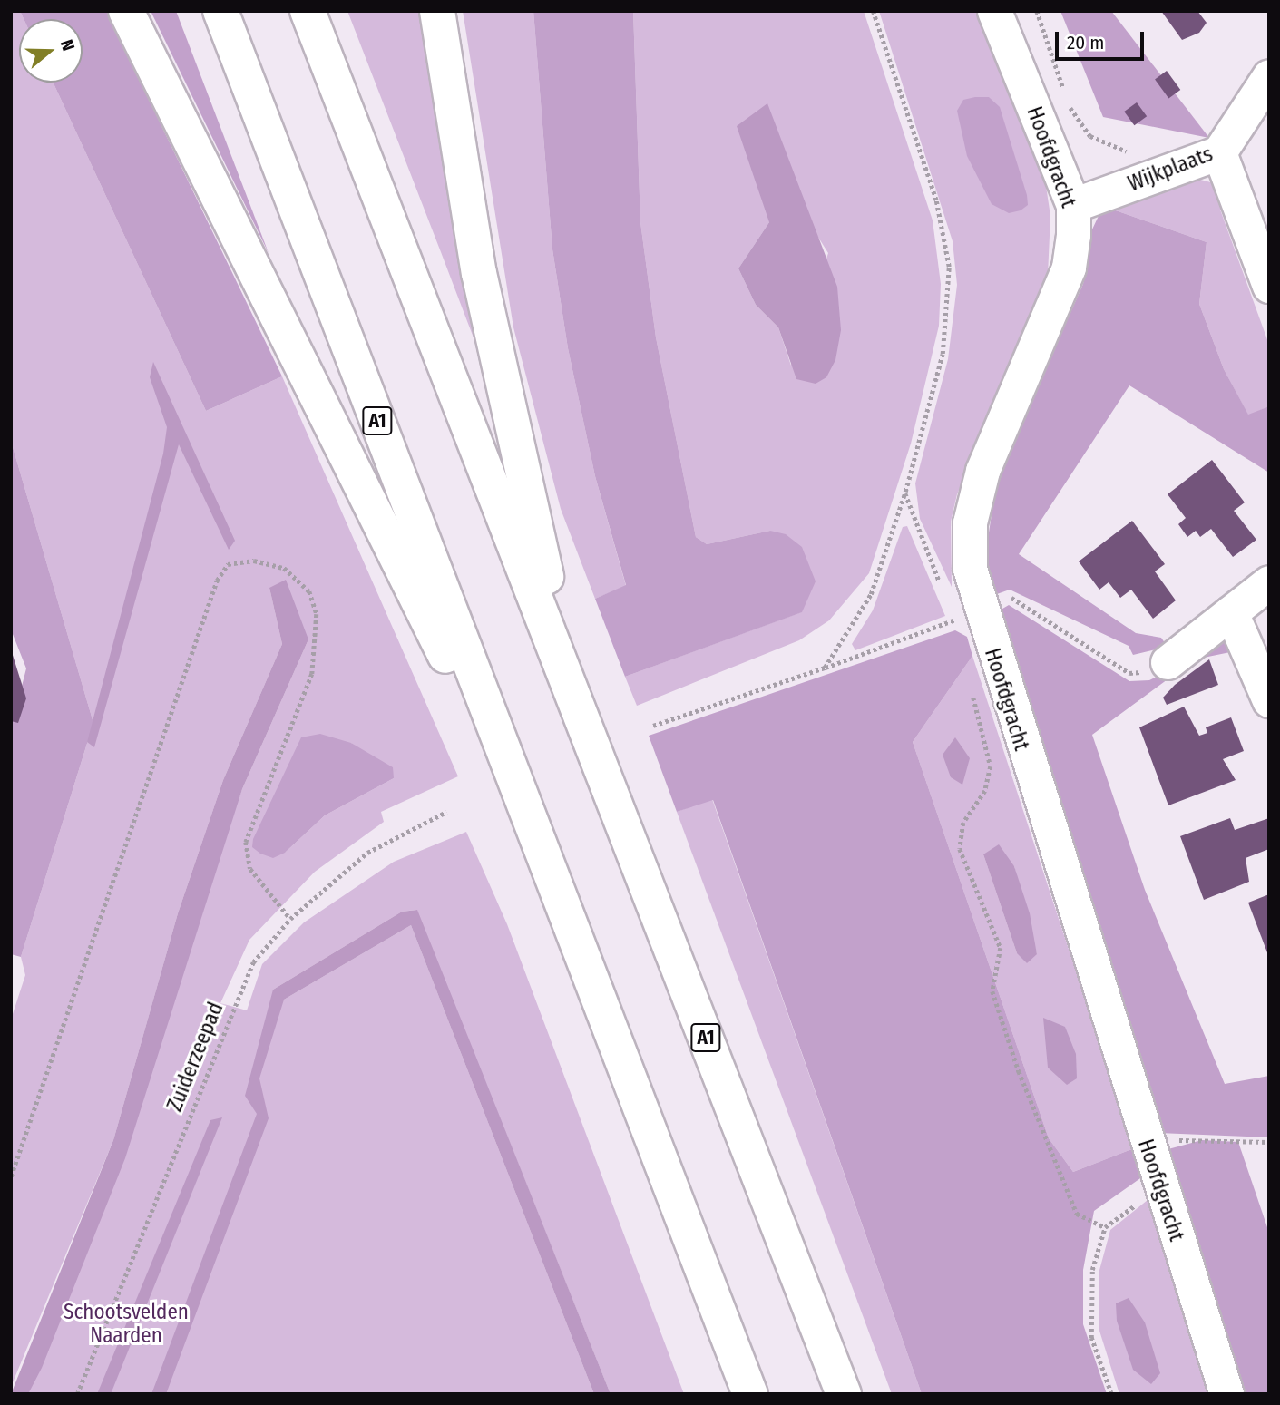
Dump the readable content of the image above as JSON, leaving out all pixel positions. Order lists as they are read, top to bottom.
{
  "streets": {
    "highway": ["A1"],
    "street": ["Hoofdgracht", "Wijkplaats"],
    "path": ["Zuiderzeepad"]
  },
  "crossings": [
    ["Hoofdgracht", "Wijkplaats"]
  ],
  "parks": ["Schootsvelden Naarden"],
  "scale_bar": "20 m",
  "north": "right"
}
